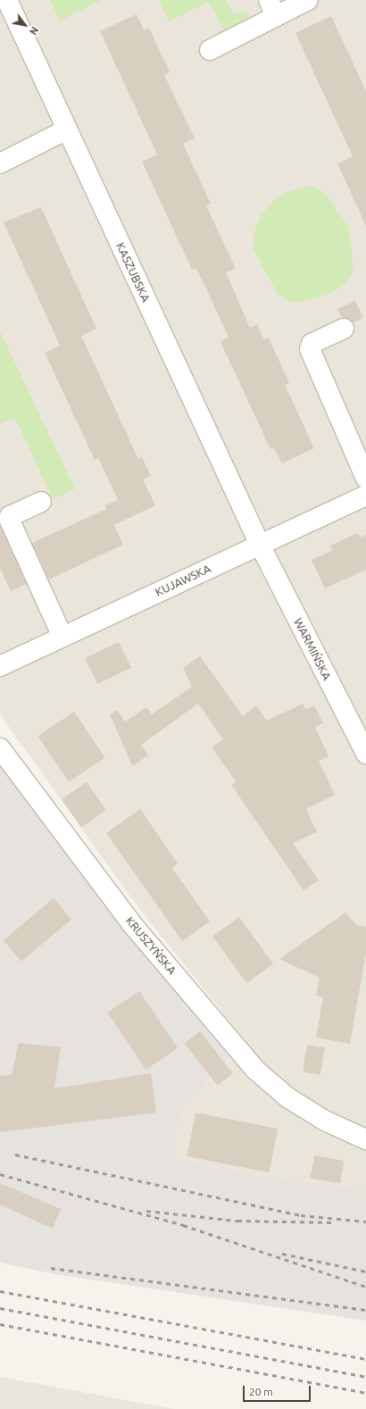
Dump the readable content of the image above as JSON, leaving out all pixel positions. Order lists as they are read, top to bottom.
{
  "streets": {
    "street": [
      "KASZUBSKA",
      "KUJAWSKA",
      "WARMIŃSKA",
      "KRUSZYŃSKA"
    ]
  },
  "crossings": [
    ["KASZUBSKA", "KUJAWSKA"],
    ["KASZUBSKA", "WARMIŃSKA"],
    ["KUJAWSKA", "WARMIŃSKA"]
  ],
  "scale_bar": "20 m",
  "north": "bottom right"
}
